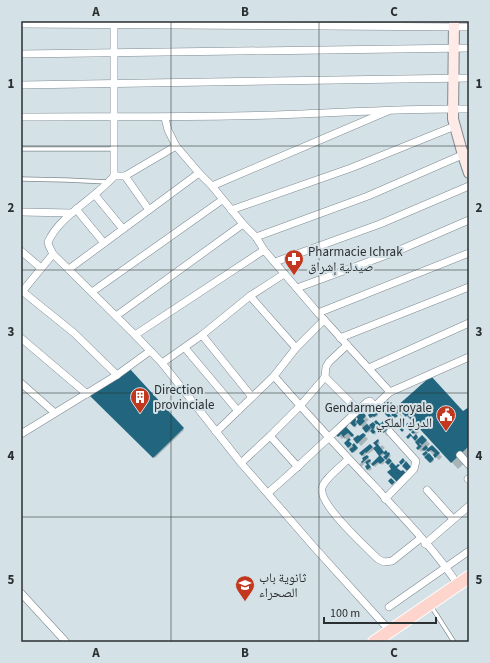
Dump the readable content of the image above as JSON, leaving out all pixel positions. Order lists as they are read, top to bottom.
{
  "places": {
    "pharmacy": ["Pharmacie Ichrak صيدلية إشراق"],
    "building": ["Direction provinciale"],
    "public building": ["Gendarmerie royale الدرك الملكي"],
    "school or university": ["ثانوية باب الصحراء"]
  },
  "scale_bar": "100 m",
  "grid": {
    "columns": ["A", "B", "C"],
    "rows": [
      "1",
      "2",
      "3",
      "4",
      "5"
    ]
  }
}
